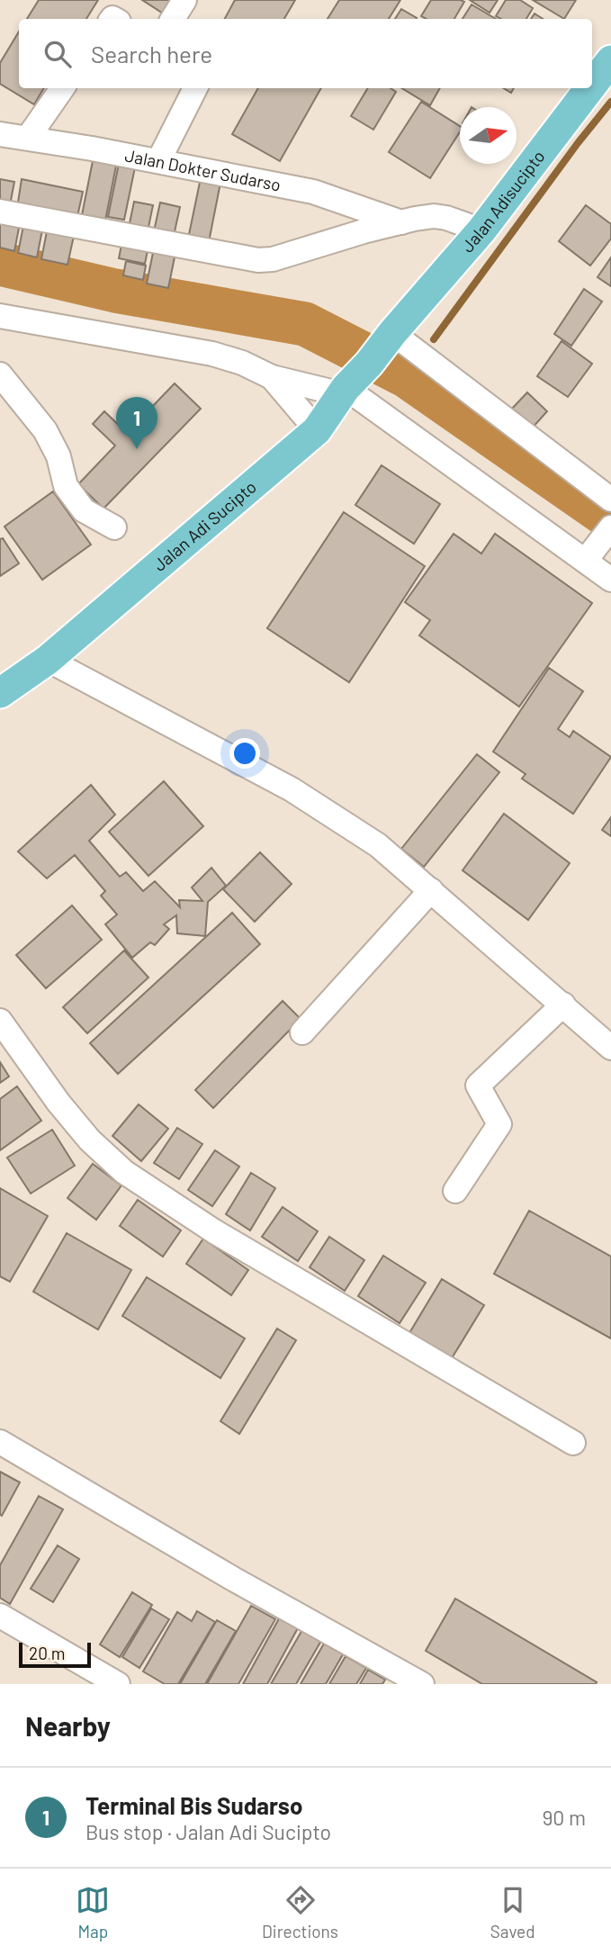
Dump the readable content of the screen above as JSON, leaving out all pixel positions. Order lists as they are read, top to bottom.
{
  "streets": {
    "main road": ["Jalan Adisucipto", "Jalan Adi Sucipto"],
    "street": ["Jalan Dokter Sudarso"]
  },
  "crossings": [
    ["Jalan Adisucipto", "Jalan Adi Sucipto"]
  ],
  "scale_bar": "20 m",
  "north": "right",
  "page": {
    "search": "Search here",
    "pins": "1",
    "scale": "20 m",
    "heading": "Nearby",
    "list": [
      {
        "mark": "1",
        "name": "Terminal Bis Sudarso",
        "note": "Bus stop · Jalan Adi Sucipto",
        "value": "90 m"
      }
    ],
    "nav": ["Map", "Directions", "Saved"]
  }
}
